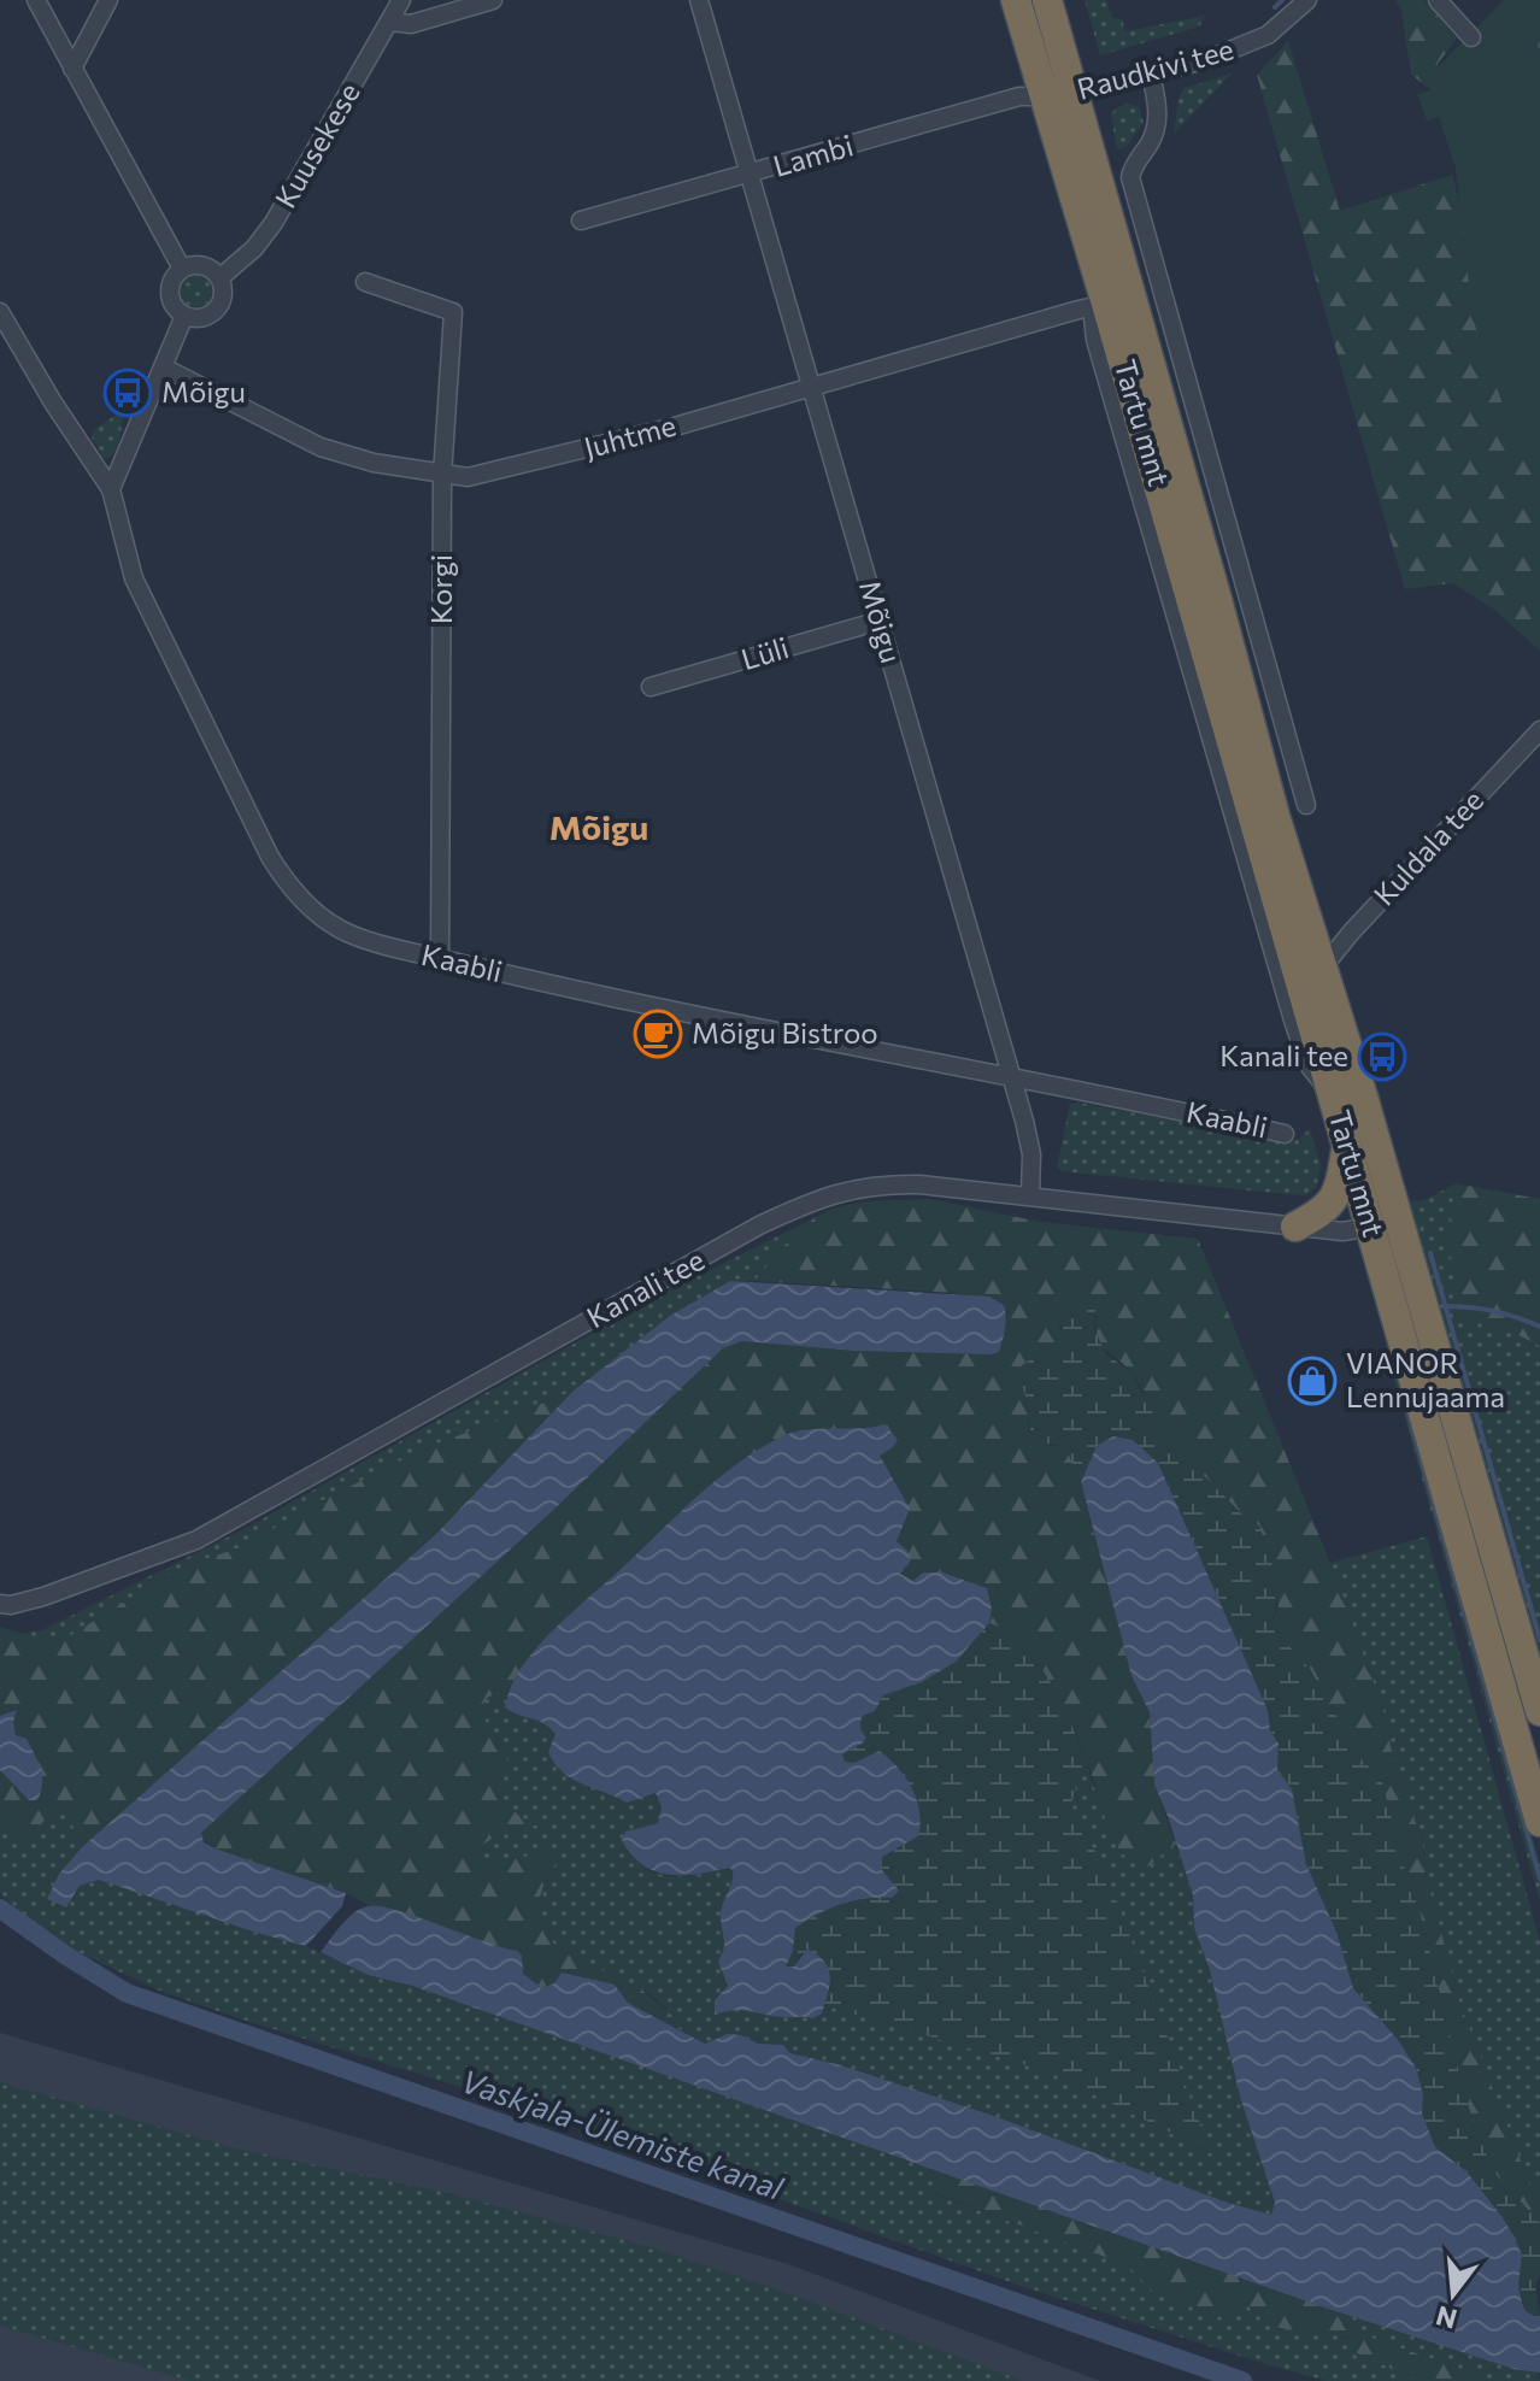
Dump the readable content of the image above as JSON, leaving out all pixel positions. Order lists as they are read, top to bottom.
{
  "streets": {
    "highway": ["Tartu mnt"],
    "street": [
      "Raudkivi tee",
      "Kuusekese",
      "Lambi",
      "Juhtme",
      "Korgi",
      "Mõigu",
      "Lüli",
      "Kuldala tee",
      "Kaabli",
      "Kanali tee"
    ]
  },
  "crossings": [
    ["Raudkivi tee", "Lambi"],
    ["Raudkivi tee", "Tartu mnt"],
    ["Lambi", "Tartu mnt"],
    ["Lambi", "Mõigu"],
    ["Tartu mnt", "Juhtme"],
    ["Tartu mnt", "Kuldala tee"],
    ["Tartu mnt", "Kanali tee"],
    ["Juhtme", "Korgi"],
    ["Juhtme", "Mõigu"],
    ["Korgi", "Kaabli"],
    ["Mõigu", "Lüli"],
    ["Mõigu", "Kaabli"],
    ["Mõigu", "Kanali tee"]
  ],
  "districts": ["Mõigu"],
  "water": ["Vaskjala-Ülemiste kanal"],
  "places": {
    "bus stop": ["Mõigu", "Kanali tee"],
    "cafe": ["Mõigu Bistroo"],
    "shop": ["VIANOR Lennujaama"]
  },
  "north": "bottom"
}
